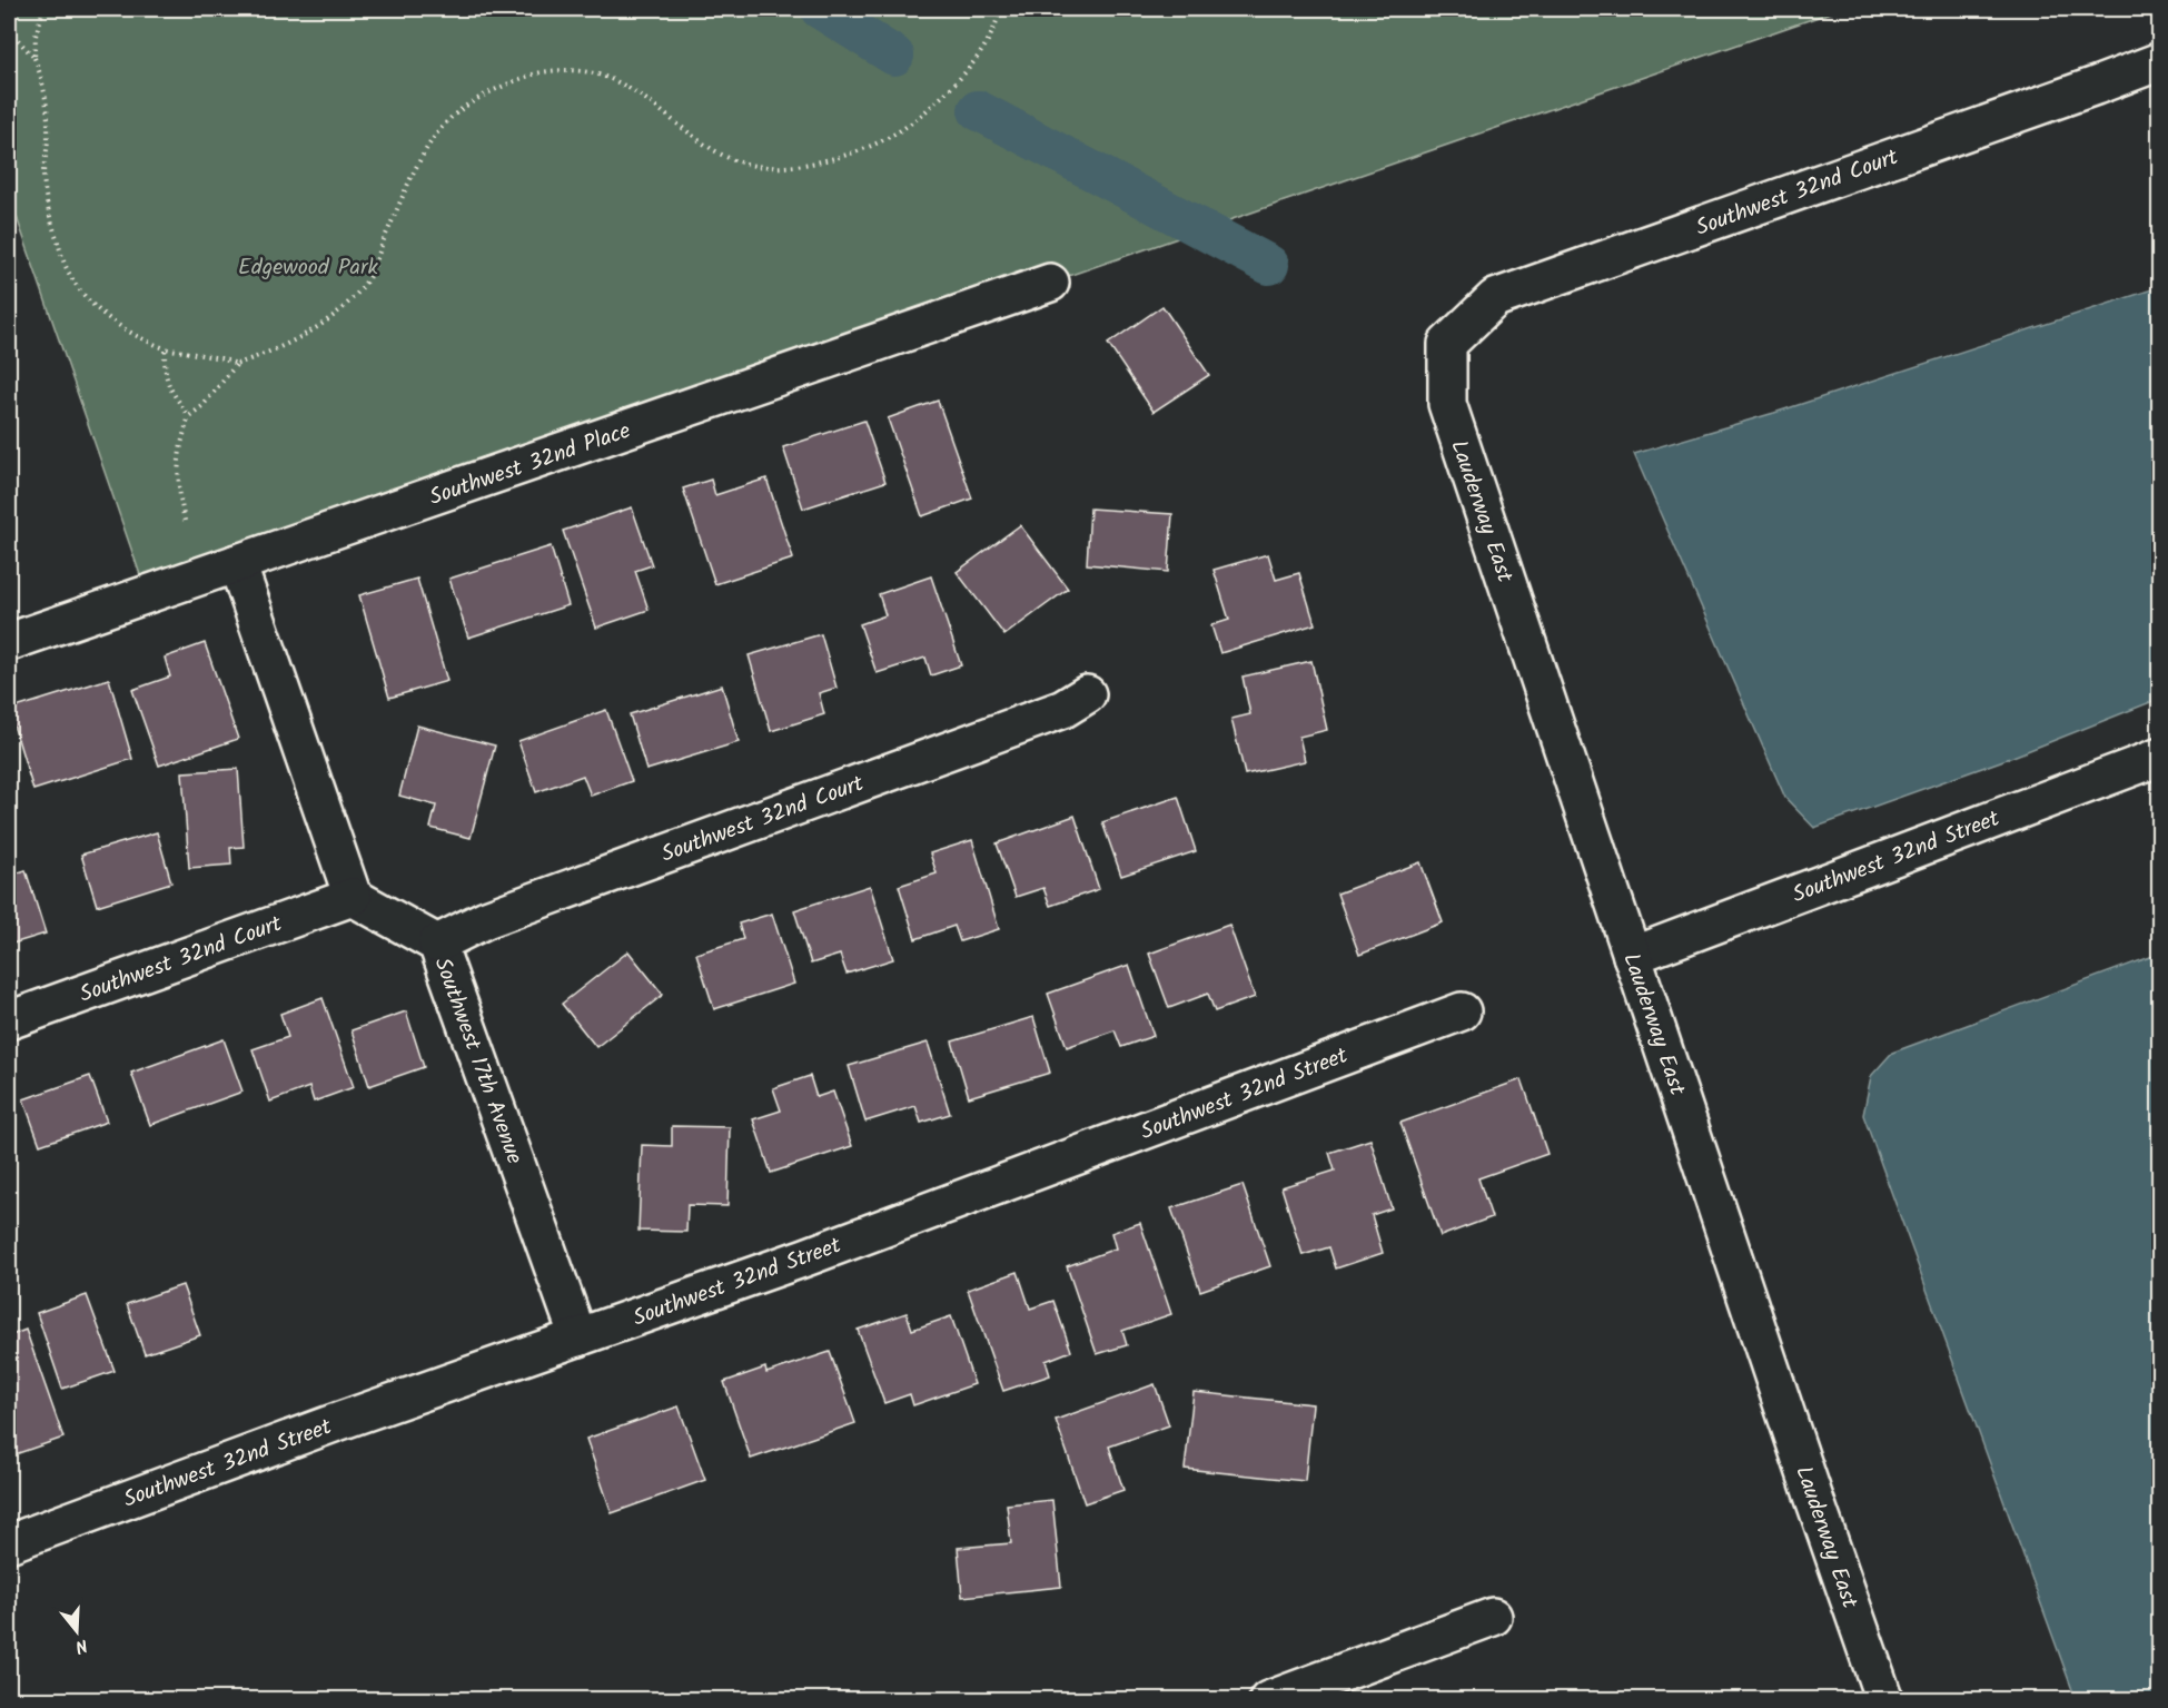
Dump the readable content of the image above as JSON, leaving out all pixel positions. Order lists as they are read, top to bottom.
{
  "streets": {
    "street": [
      "Southwest 32nd Court",
      "Southwest 32nd Place",
      "Lauderway East",
      "Southwest 32nd Street",
      "Southwest 17th Avenue"
    ]
  },
  "crossings": [
    ["Southwest 32nd Court", "Lauderway East"],
    ["Southwest 32nd Court", "Southwest 17th Avenue"],
    ["Lauderway East", "Southwest 32nd Street"],
    ["Southwest 32nd Street", "Southwest 17th Avenue"]
  ],
  "parks": ["Edgewood Park"],
  "north": "bottom"
}
